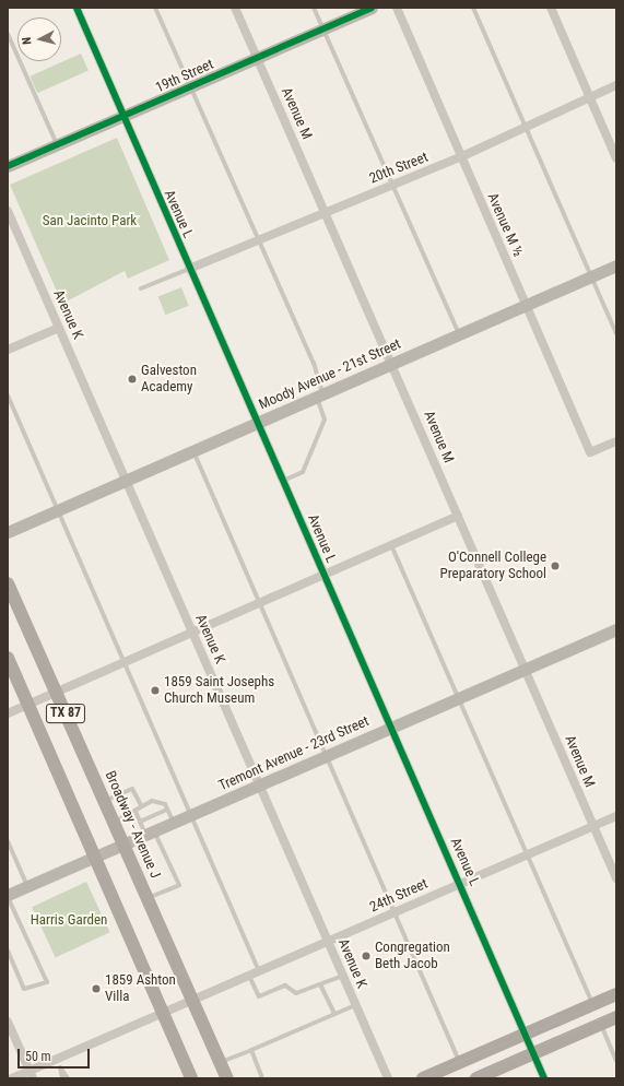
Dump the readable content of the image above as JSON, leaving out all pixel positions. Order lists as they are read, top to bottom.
{
  "streets": {
    "main road": ["TX 87", "Broadway - Avenue J"],
    "street": [
      "19th Street",
      "Avenue M",
      "20th Street",
      "Avenue L",
      "Avenue M ½",
      "Avenue K",
      "Moody Avenue - 21st Street",
      "Tremont Avenue - 23rd Street",
      "24th Street"
    ]
  },
  "crossings": [
    ["19th Street", "Avenue M"],
    ["19th Street", "Avenue L"],
    ["Avenue M", "20th Street"],
    ["Avenue M", "Moody Avenue - 21st Street"],
    ["Avenue M", "Tremont Avenue - 23rd Street"],
    ["Avenue M", "24th Street"],
    ["20th Street", "Avenue L"],
    ["20th Street", "Avenue M ½"],
    ["Avenue L", "Moody Avenue - 21st Street"],
    ["Avenue L", "Tremont Avenue - 23rd Street"],
    ["Avenue L", "24th Street"],
    ["Avenue M ½", "Moody Avenue - 21st Street"],
    ["Avenue K", "Moody Avenue - 21st Street"],
    ["Avenue K", "Tremont Avenue - 23rd Street"],
    ["Avenue K", "24th Street"],
    ["TX 87", "Tremont Avenue - 23rd Street"],
    ["TX 87", "24th Street"],
    ["Tremont Avenue - 23rd Street", "Broadway - Avenue J"],
    ["Broadway - Avenue J", "24th Street"]
  ],
  "parks": ["San Jacinto Park", "Harris Garden"],
  "places": [
    "Galveston Academy",
    "O'Connell College Preparatory School",
    "1859 Saint Josephs Church Museum",
    "Congregation Beth Jacob",
    "1859 Ashton Villa"
  ],
  "scale_bar": "50 m",
  "north": "left"
}
